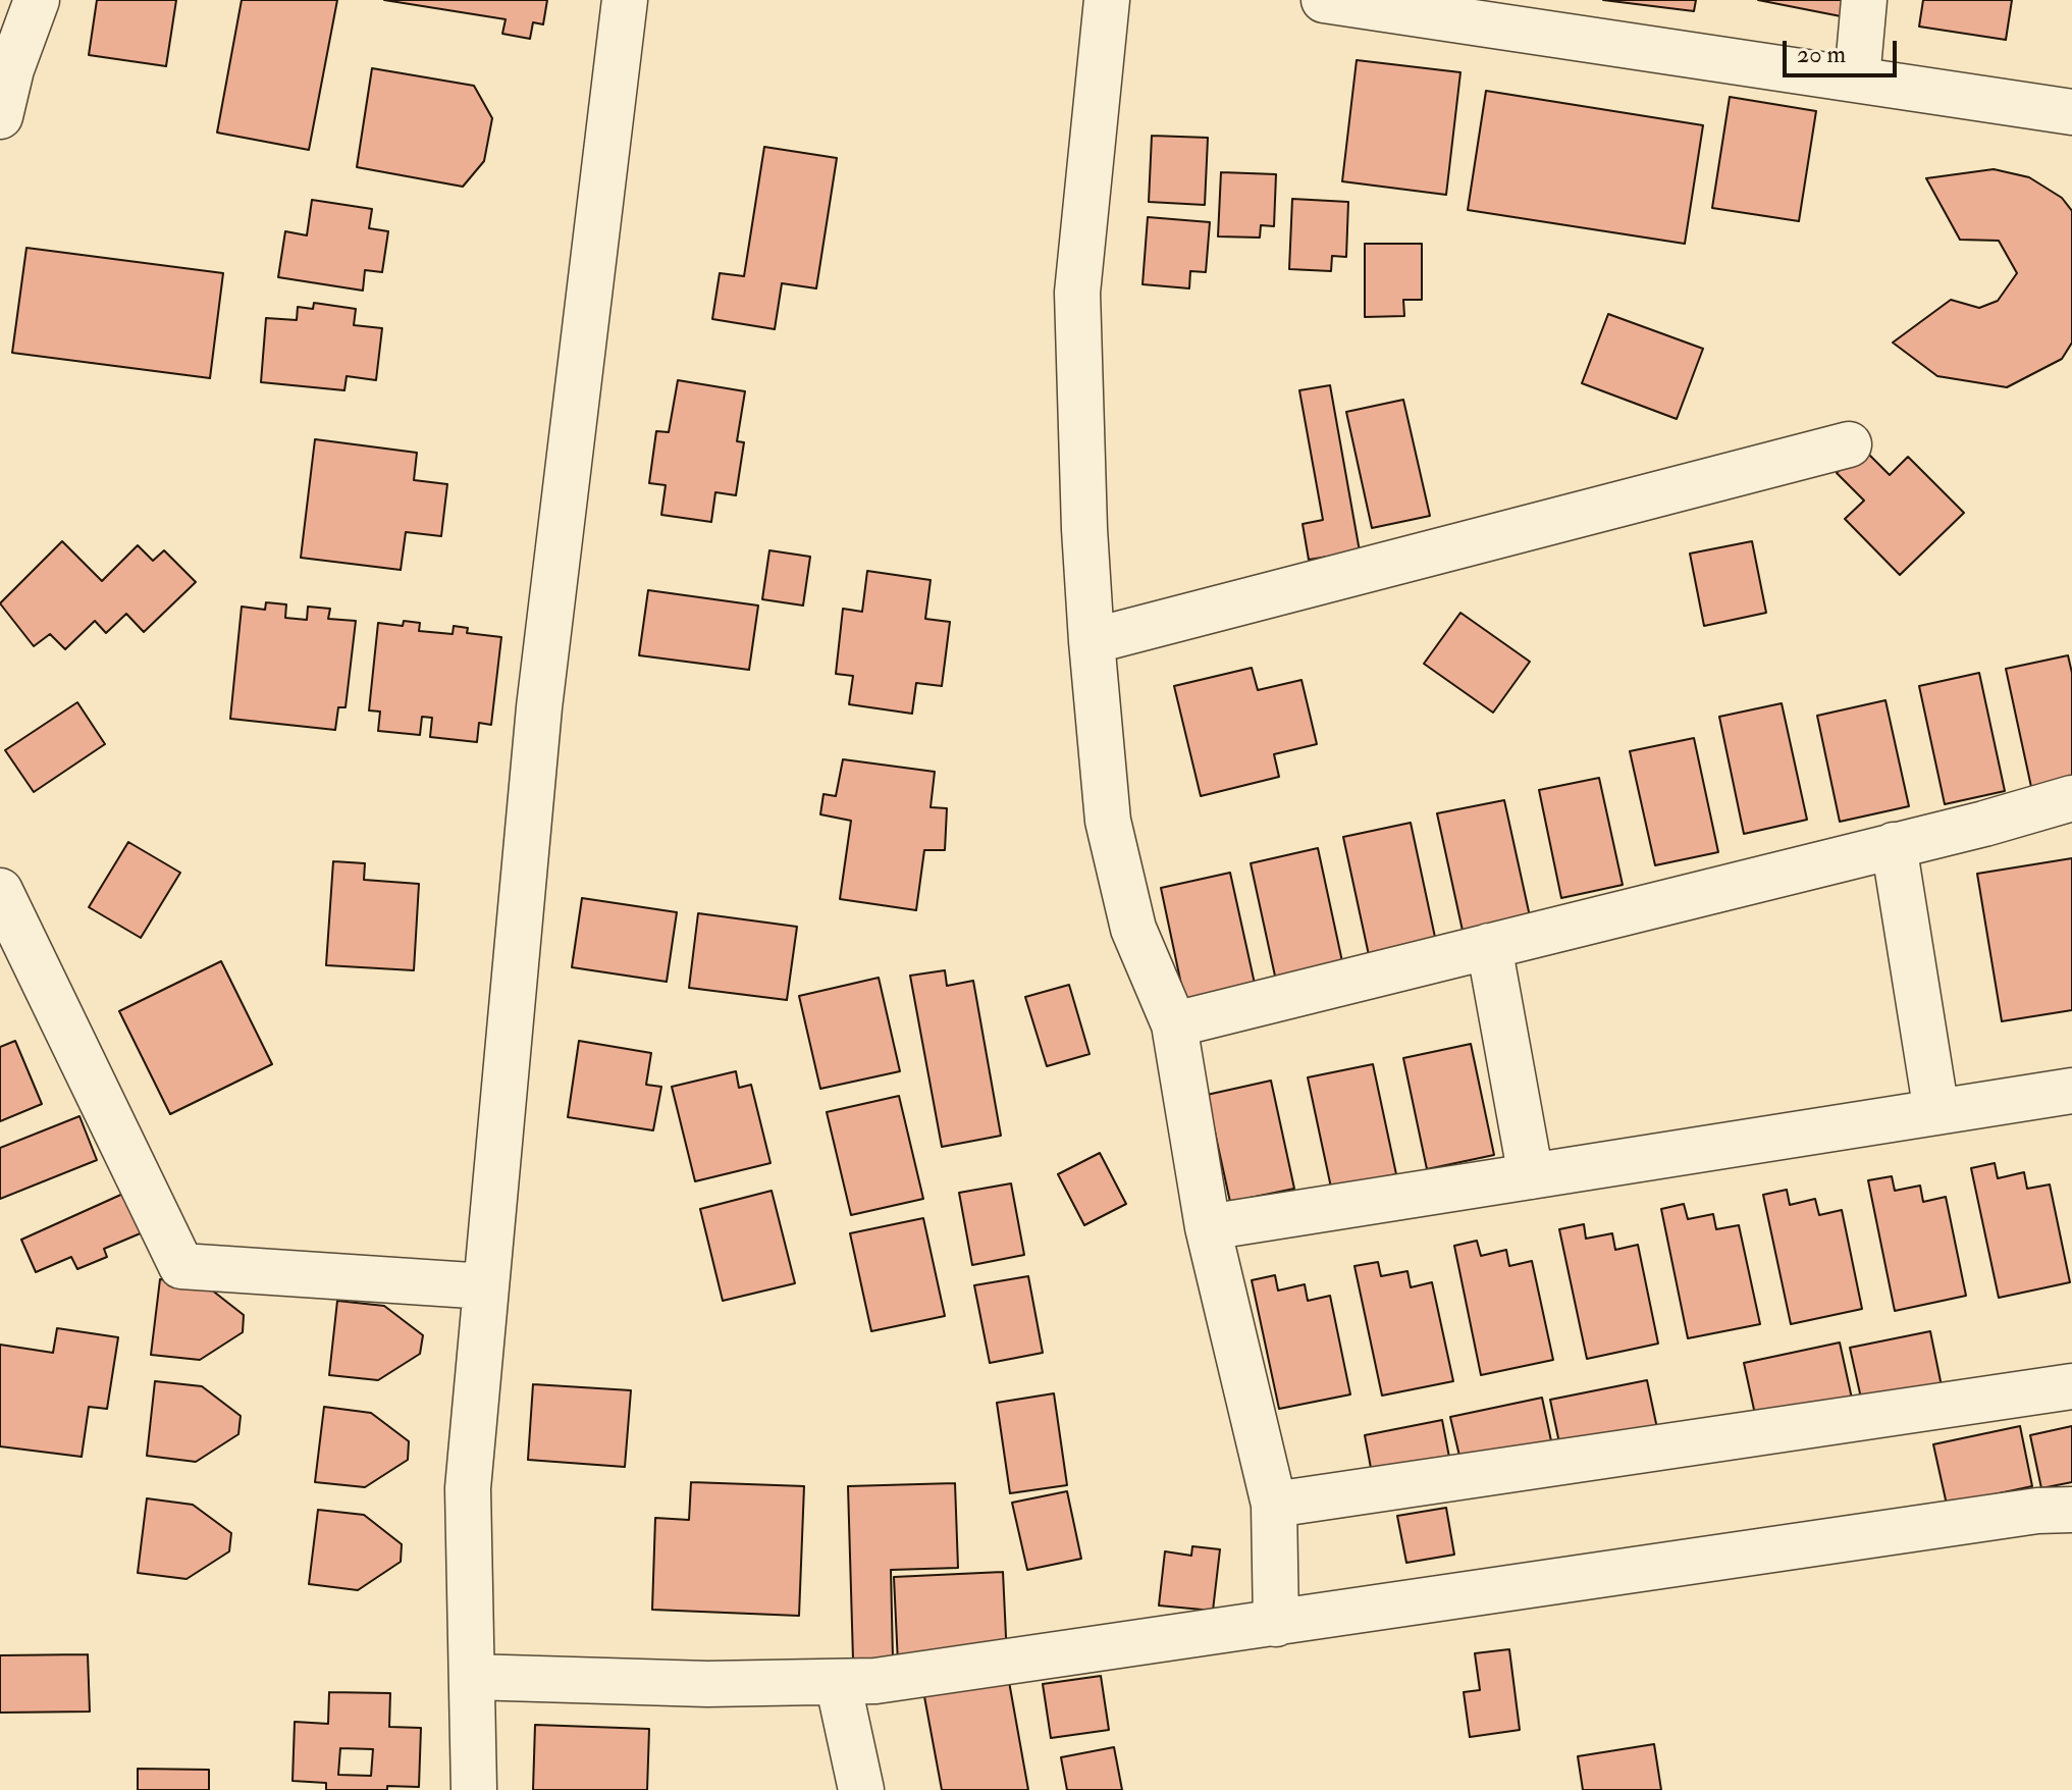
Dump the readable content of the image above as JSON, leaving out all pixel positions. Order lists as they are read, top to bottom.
{
  "scale_bar": "20 m"
}
